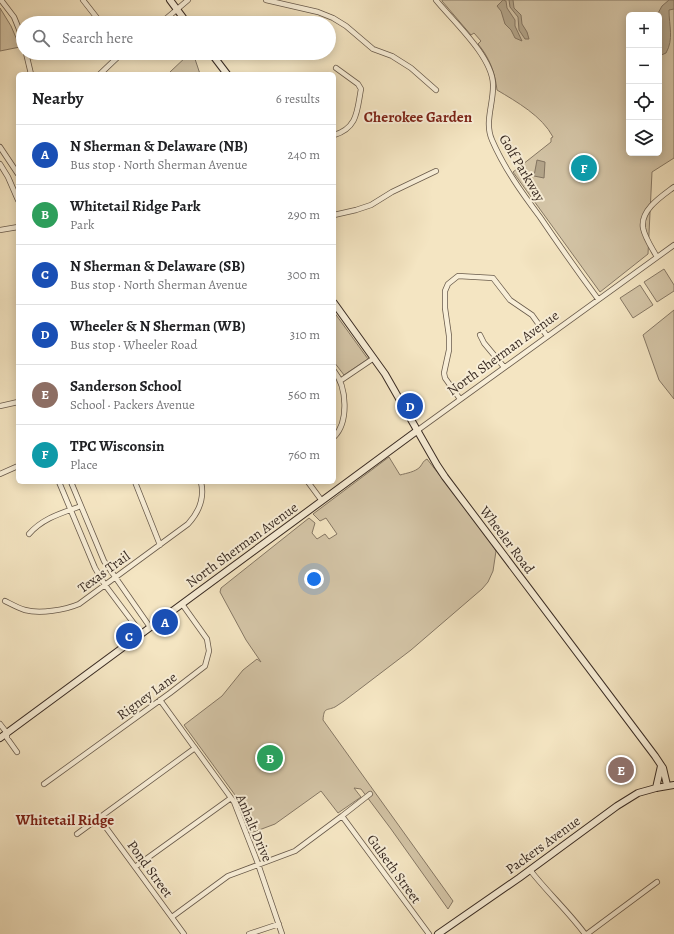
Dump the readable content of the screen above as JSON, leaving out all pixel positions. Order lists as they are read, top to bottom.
{
  "streets": {
    "street": [
      "Golf Parkway",
      "North Sherman Avenue",
      "Wheeler Road",
      "Texas Trail",
      "Rigney Lane",
      "Anhalt Drive",
      "Packers Avenue",
      "Pond Street",
      "Gulseth Street"
    ]
  },
  "crossings": [
    ["Golf Parkway", "North Sherman Avenue"],
    ["North Sherman Avenue", "Wheeler Road"],
    ["North Sherman Avenue", "Rigney Lane"],
    ["Wheeler Road", "Packers Avenue"],
    ["Rigney Lane", "Anhalt Drive"]
  ],
  "districts": ["Cherokee Garden", "Whitetail Ridge"],
  "page": {
    "map_buttons": ["+", "−"],
    "search": "Search here",
    "heading": ["Nearby", "6 results"],
    "list": [
      {
        "mark": "A",
        "name": "N Sherman & Delaware (NB)",
        "note": "Bus stop · North Sherman Avenue",
        "value": "240 m"
      },
      {
        "mark": "B",
        "name": "Whitetail Ridge Park",
        "note": "Park",
        "value": "290 m"
      },
      {
        "mark": "C",
        "name": "N Sherman & Delaware (SB)",
        "note": "Bus stop · North Sherman Avenue",
        "value": "300 m"
      },
      {
        "mark": "D",
        "name": "Wheeler & N Sherman (WB)",
        "note": "Bus stop · Wheeler Road",
        "value": "310 m"
      },
      {
        "mark": "E",
        "name": "Sanderson School",
        "note": "School · Packers Avenue",
        "value": "560 m"
      },
      {
        "mark": "F",
        "name": "TPC Wisconsin",
        "note": "Place",
        "value": "760 m"
      }
    ],
    "pins": [
      "F",
      "D",
      "A",
      "C",
      "B",
      "E"
    ]
  }
}
